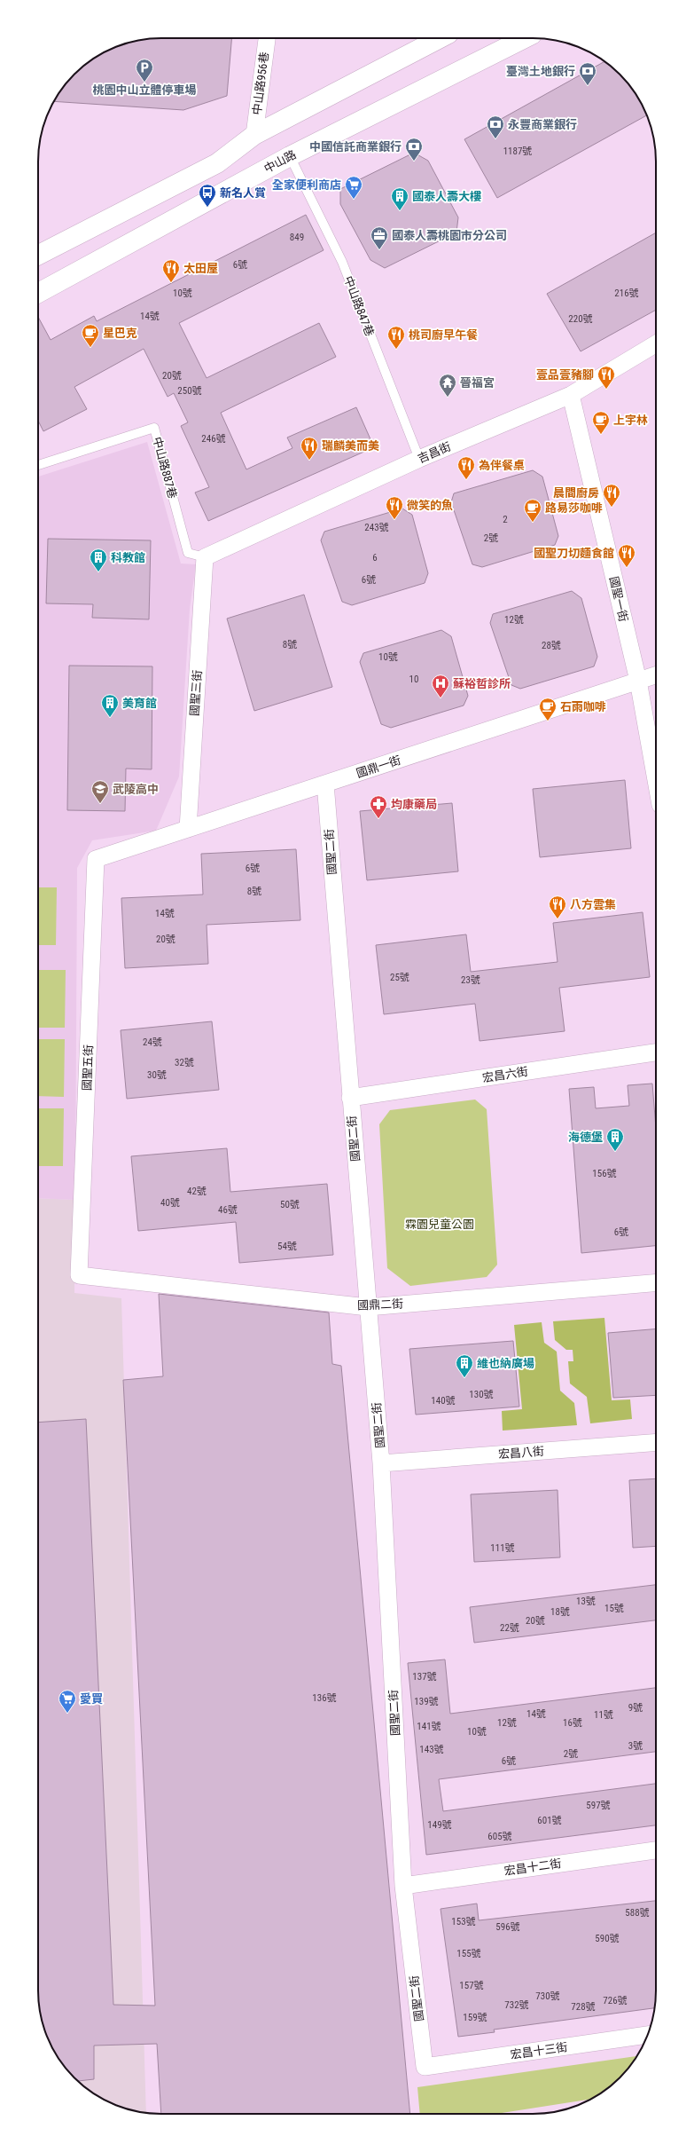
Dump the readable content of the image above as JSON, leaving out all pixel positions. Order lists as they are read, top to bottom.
{
  "streets": {
    "main road": ["中山路"],
    "street": [
      "中山路956巷",
      "吉昌街",
      "國聖一街",
      "國聖三街",
      "國鼎一街",
      "國聖二街",
      "國聖五街",
      "宏昌六街",
      "國鼎二街",
      "宏昌八街",
      "宏昌十二街",
      "宏昌十三街"
    ],
    "lane": ["中山路847巷", "中山路887巷"]
  },
  "crossings": [
    ["中山路", "中山路847巷"],
    ["中山路847巷", "吉昌街"],
    ["吉昌街", "中山路887巷"],
    ["吉昌街", "國聖一街"],
    ["吉昌街", "國聖三街"],
    ["中山路887巷", "國聖三街"],
    ["國聖一街", "國鼎一街"],
    ["國聖三街", "國鼎一街"],
    ["國鼎一街", "國聖二街"],
    ["國鼎一街", "國聖五街"],
    ["國聖二街", "宏昌六街"],
    ["國聖二街", "國鼎二街"],
    ["國聖二街", "宏昌八街"],
    ["國聖二街", "宏昌十二街"],
    ["國聖二街", "宏昌十三街"],
    ["國聖五街", "國鼎二街"]
  ],
  "parks": ["霖園兒童公園"],
  "places": {
    "parking": ["桃園中山立體停車場"],
    "bank": ["臺灣土地銀行", "永豐商業銀行", "中國信託商業銀行"],
    "supermarket": ["全家便利商店", "愛買"],
    "bus stop": ["新名人賞"],
    "building": [
      "國泰人壽大樓",
      "科教館",
      "美育館",
      "海德堡",
      "維也納廣場"
    ],
    "office": ["國泰人壽桃園市分公司"],
    "restaurant": [
      "太田屋",
      "桃司廚早午餐",
      "壹品壹豬腳",
      "瑞麟美而美",
      "為伴餐桌",
      "晨間廚房",
      "微笑的魚",
      "國聖刀切麵食館",
      "八方雲集"
    ],
    "cafe": [
      "星巴克",
      "上宇林",
      "路易莎咖啡",
      "石雨咖啡"
    ],
    "temple": ["晉福宮"],
    "hospital": ["蘇裕哲診所"],
    "school or university": ["武陵高中"],
    "pharmacy": ["均康藥局"]
  },
  "house_numbers": [
    "1187號",
    "849",
    "6號",
    "10號",
    "216號",
    "14號",
    "220號",
    "20號",
    "250號",
    "246號",
    "2",
    "243號",
    "2號",
    "6",
    "6號",
    "12號",
    "8號",
    "28號",
    "10號",
    "10",
    "6號",
    "8號",
    "14號",
    "20號",
    "25號",
    "23號",
    "24號",
    "32號",
    "30號",
    "156號",
    "42號",
    "40號",
    "50號",
    "46號",
    "6號",
    "54號",
    "130號",
    "140號",
    "111號",
    "13號",
    "15號",
    "18號",
    "20號",
    "22號",
    "137號",
    "136號",
    "139號",
    "9號",
    "14號",
    "11號",
    "12號",
    "16號",
    "141號",
    "10號",
    "3號",
    "143號",
    "2號",
    "6號",
    "597號",
    "601號",
    "149號",
    "605號",
    "588號",
    "153號",
    "596號",
    "590號",
    "155號",
    "157號",
    "730號",
    "726號",
    "732號",
    "728號",
    "159號"
  ]
}
